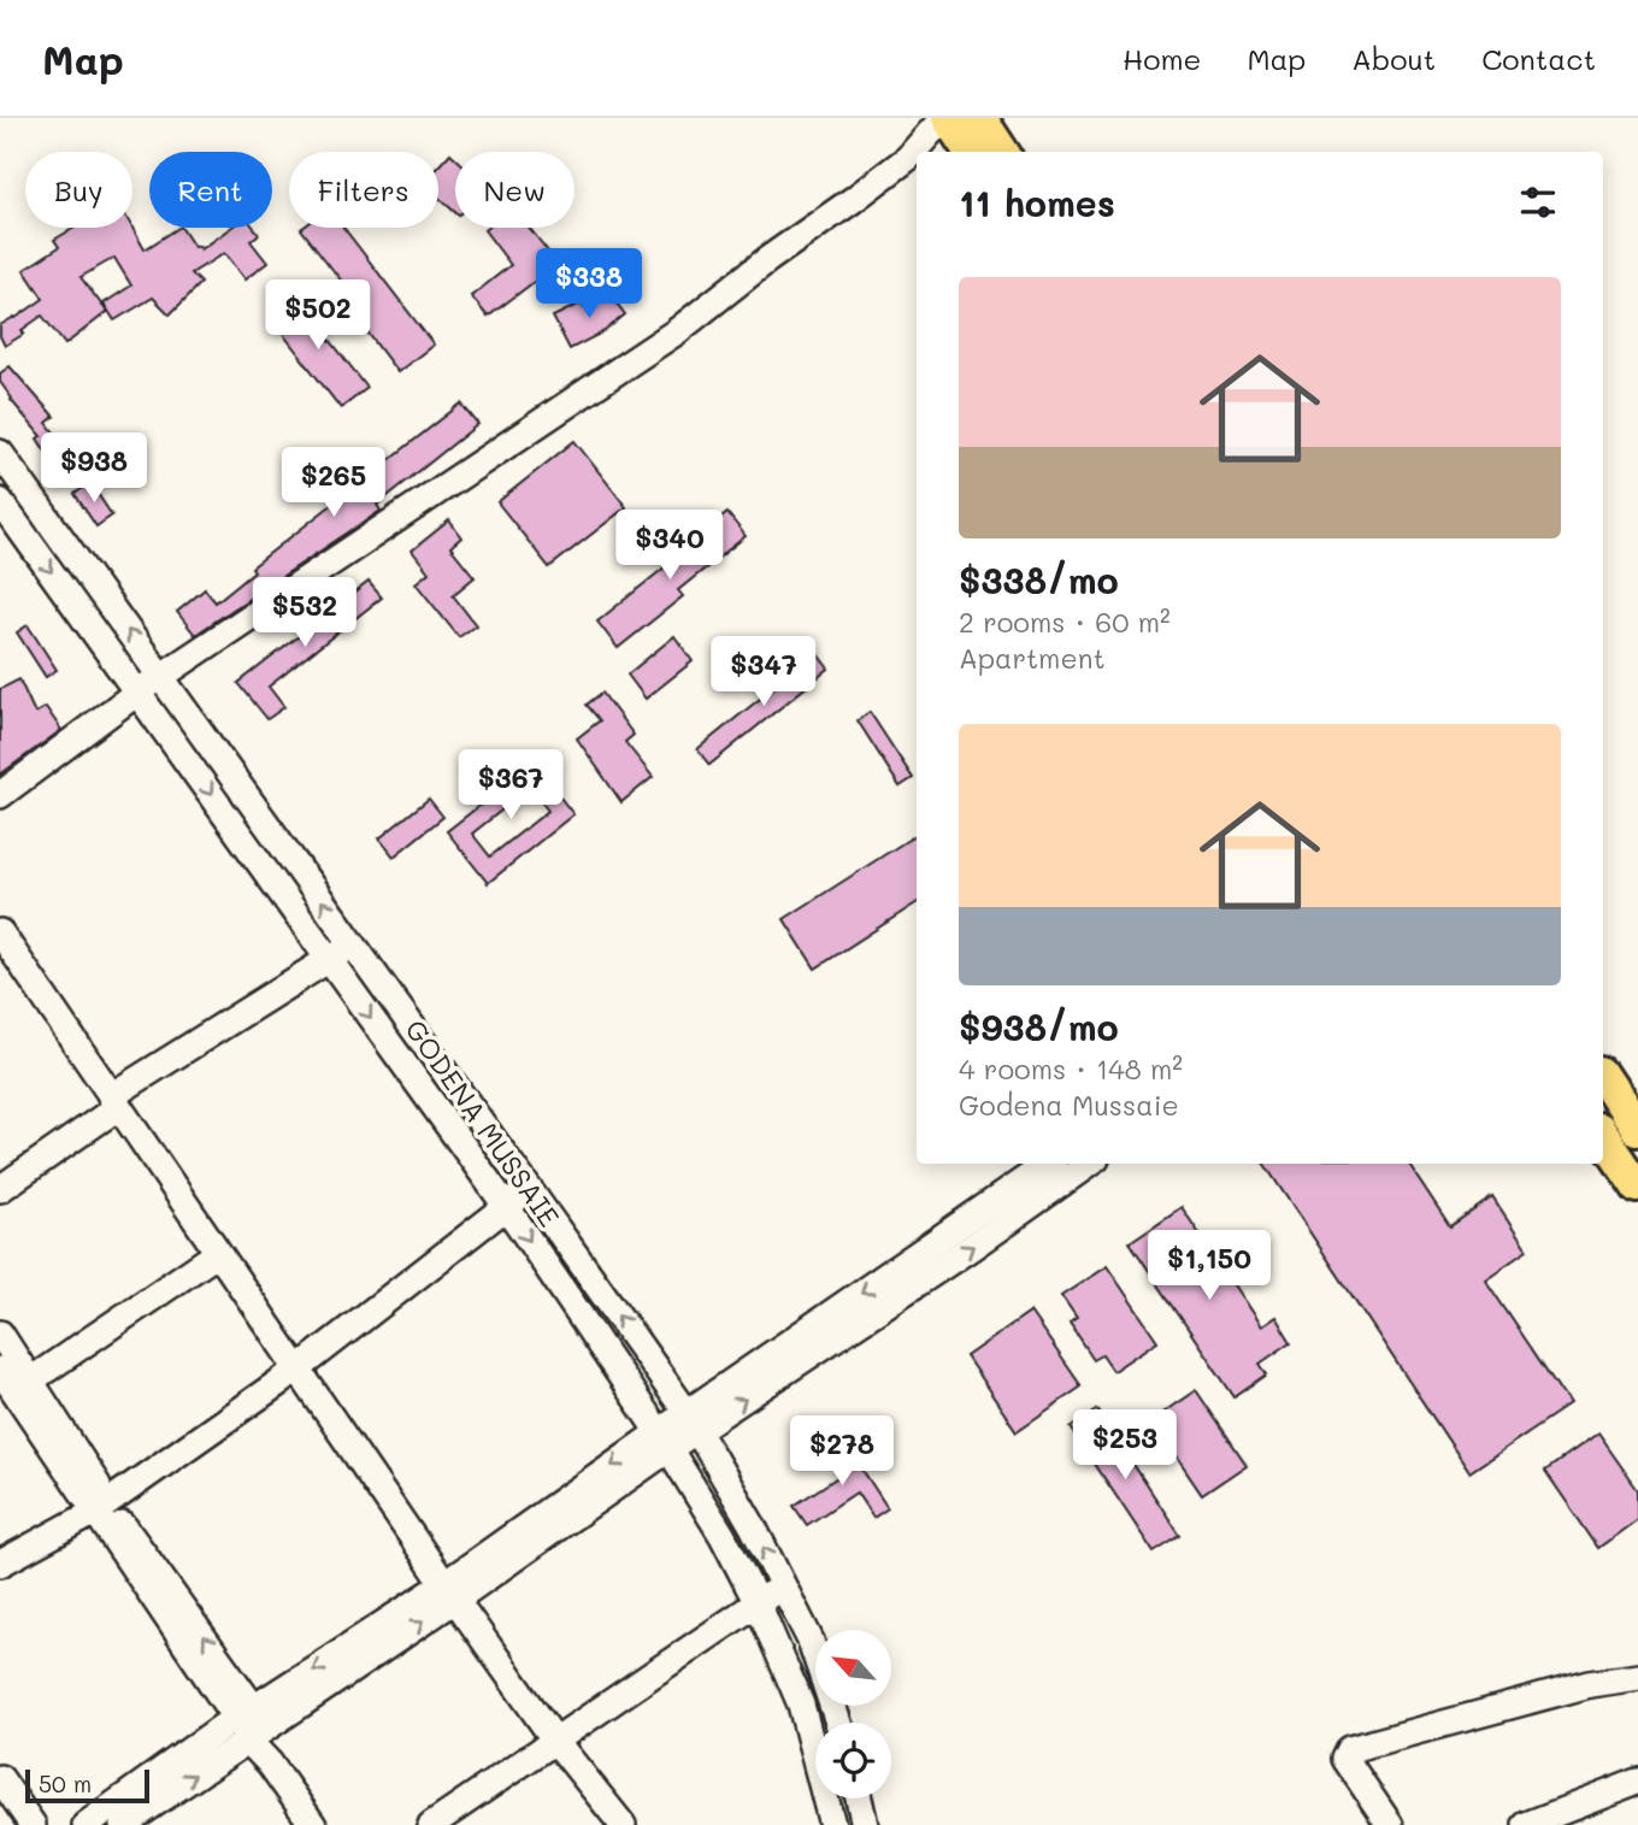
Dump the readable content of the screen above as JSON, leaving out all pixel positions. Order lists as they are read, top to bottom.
{
  "streets": {
    "street": ["GODENA MUSSAIE"]
  },
  "scale_bar": "50 m",
  "north": "top left",
  "page": {
    "header": "Map",
    "nav": [
      "Home",
      "Map",
      "About",
      "Contact"
    ],
    "chip": [
      "Buy",
      "Rent",
      "Filters",
      "New"
    ],
    "heading": "11 homes",
    "price": [
      "$338",
      "$502",
      "$938",
      "$265",
      "$340",
      "$532",
      "$347",
      "$367",
      "$1,150",
      "$253",
      "$278"
    ],
    "list": [
      {
        "name": "$338/mo",
        "note": "2 rooms · 60 m² · Apartment"
      },
      {
        "name": "$938/mo",
        "note": "4 rooms · 148 m² · Godena Mussaie"
      }
    ],
    "scale": "50 m"
  }
}
